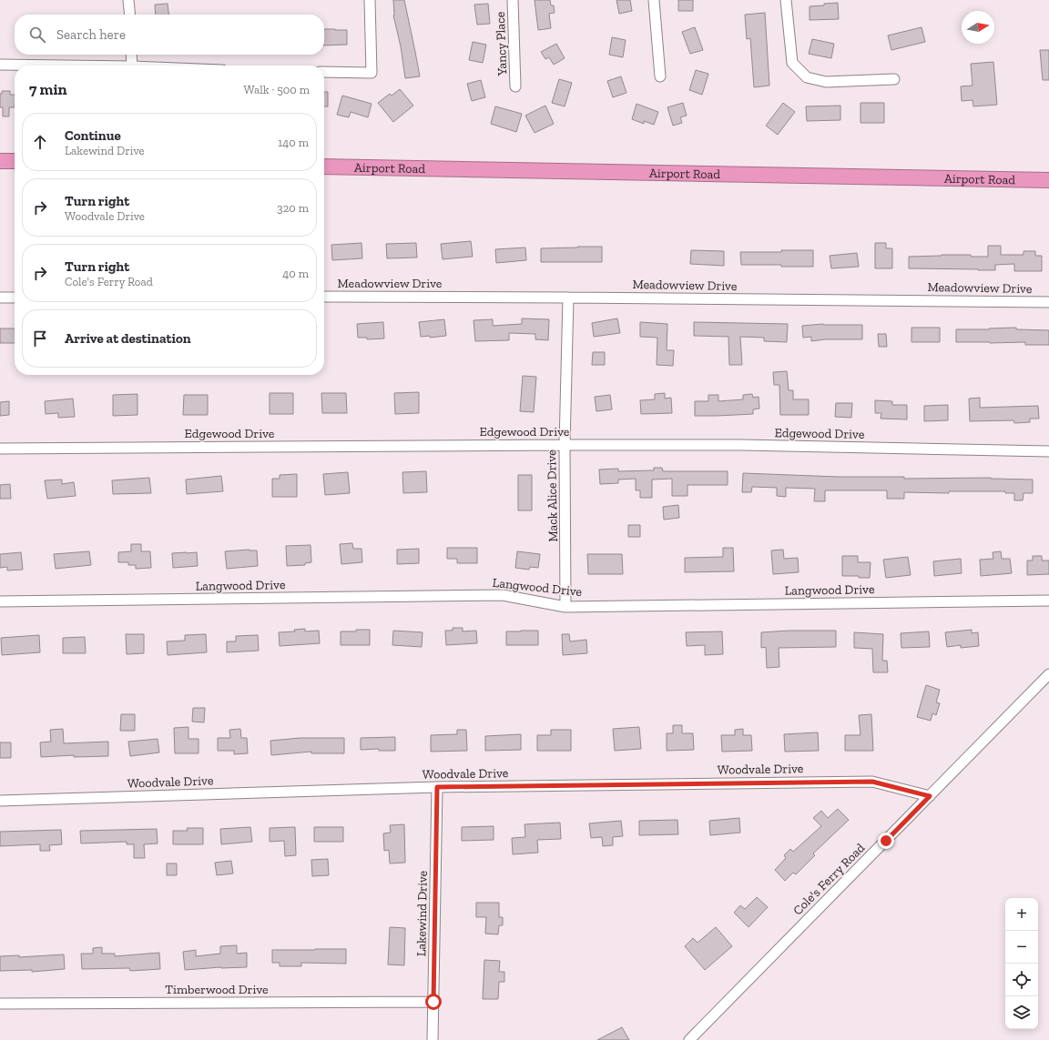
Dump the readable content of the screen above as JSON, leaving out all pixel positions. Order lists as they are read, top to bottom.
{
  "streets": {
    "highway": ["Airport Road"],
    "street": [
      "Yancy Place",
      "Meadowview Drive",
      "Edgewood Drive",
      "Mack Alice Drive",
      "Langwood Drive",
      "Woodvale Drive",
      "Cole's Ferry Road",
      "Lakewind Drive",
      "Timberwood Drive"
    ]
  },
  "crossings": [
    ["Meadowview Drive", "Mack Alice Drive"],
    ["Edgewood Drive", "Mack Alice Drive"],
    ["Mack Alice Drive", "Langwood Drive"],
    ["Woodvale Drive", "Cole's Ferry Road"],
    ["Woodvale Drive", "Lakewind Drive"],
    ["Lakewind Drive", "Timberwood Drive"]
  ],
  "north": "right",
  "page": {
    "search": "Search here",
    "heading": ["7 min", "Walk · 500 m"],
    "list": [
      ["Continue", "Lakewind Drive", "140 m"],
      ["Turn right", "Woodvale Drive", "320 m"],
      ["Turn right", "Cole's Ferry Road", "40 m"],
      "Arrive at destination"
    ],
    "map_buttons": ["+", "−"]
  }
}
